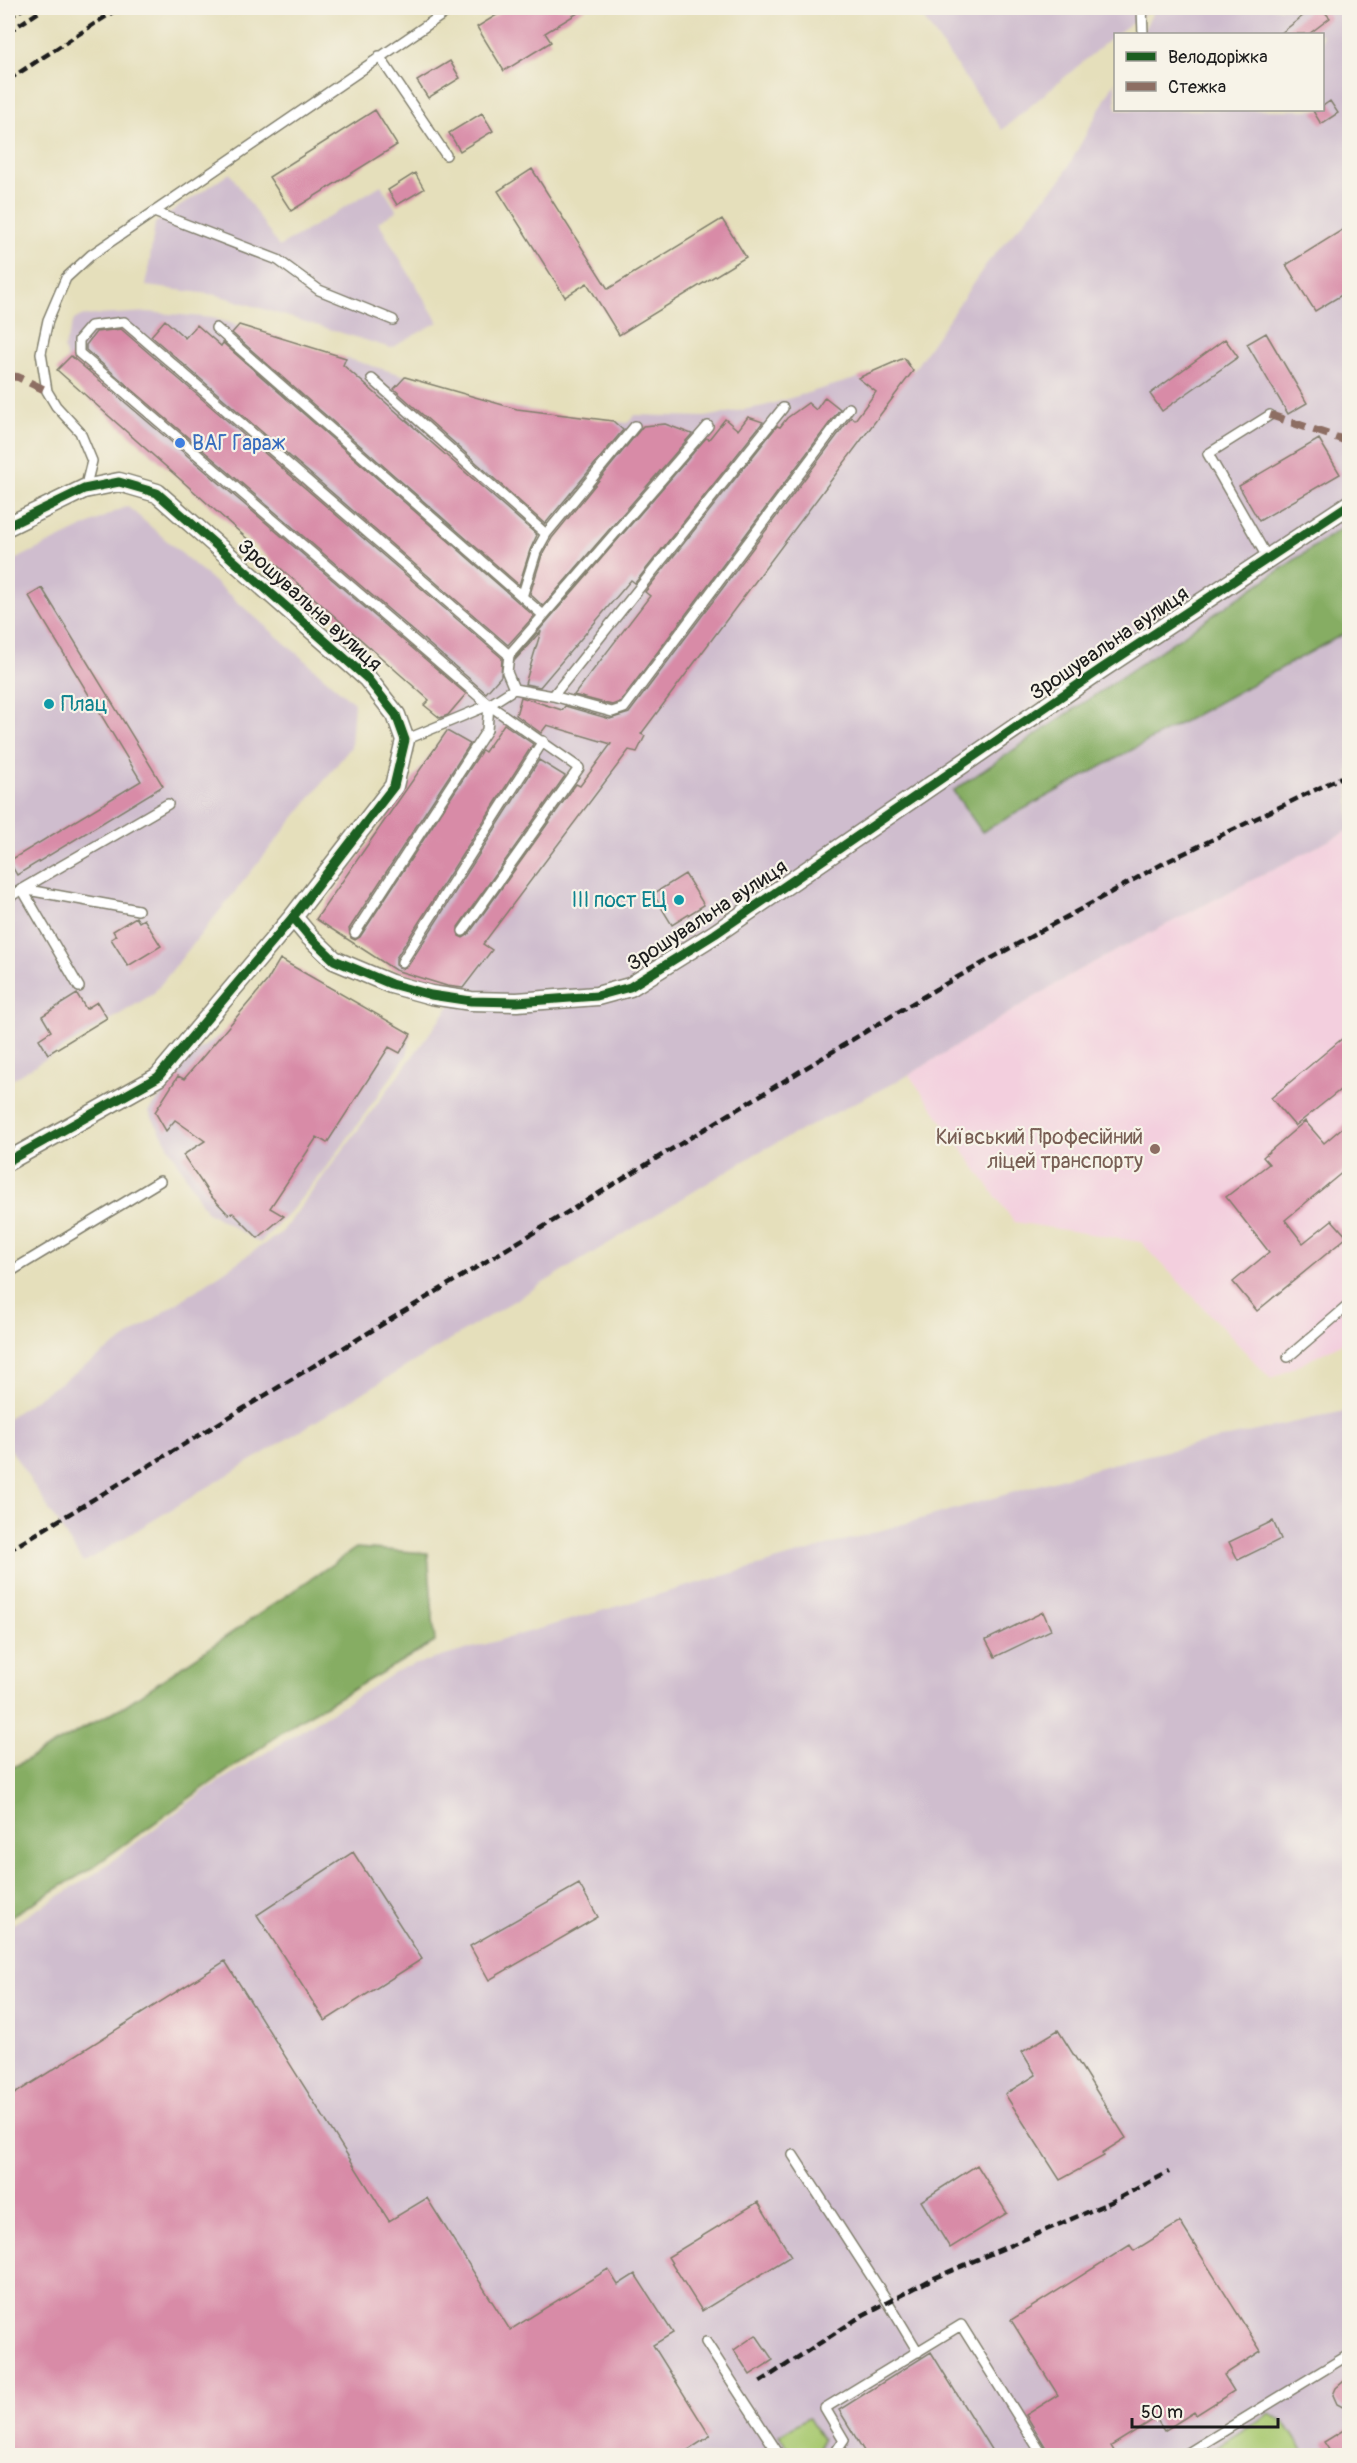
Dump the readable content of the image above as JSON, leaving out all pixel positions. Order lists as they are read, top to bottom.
{
  "streets": {
    "street": ["Зрошувальна вулиця"]
  },
  "places": [
    "ВАГ Гараж",
    "Плац",
    "III пост ЕЦ",
    "Київський Професійний ліцей транспорту"
  ],
  "legend": ["Велодоріжка", "Стежка"],
  "scale_bar": "50 m"
}
